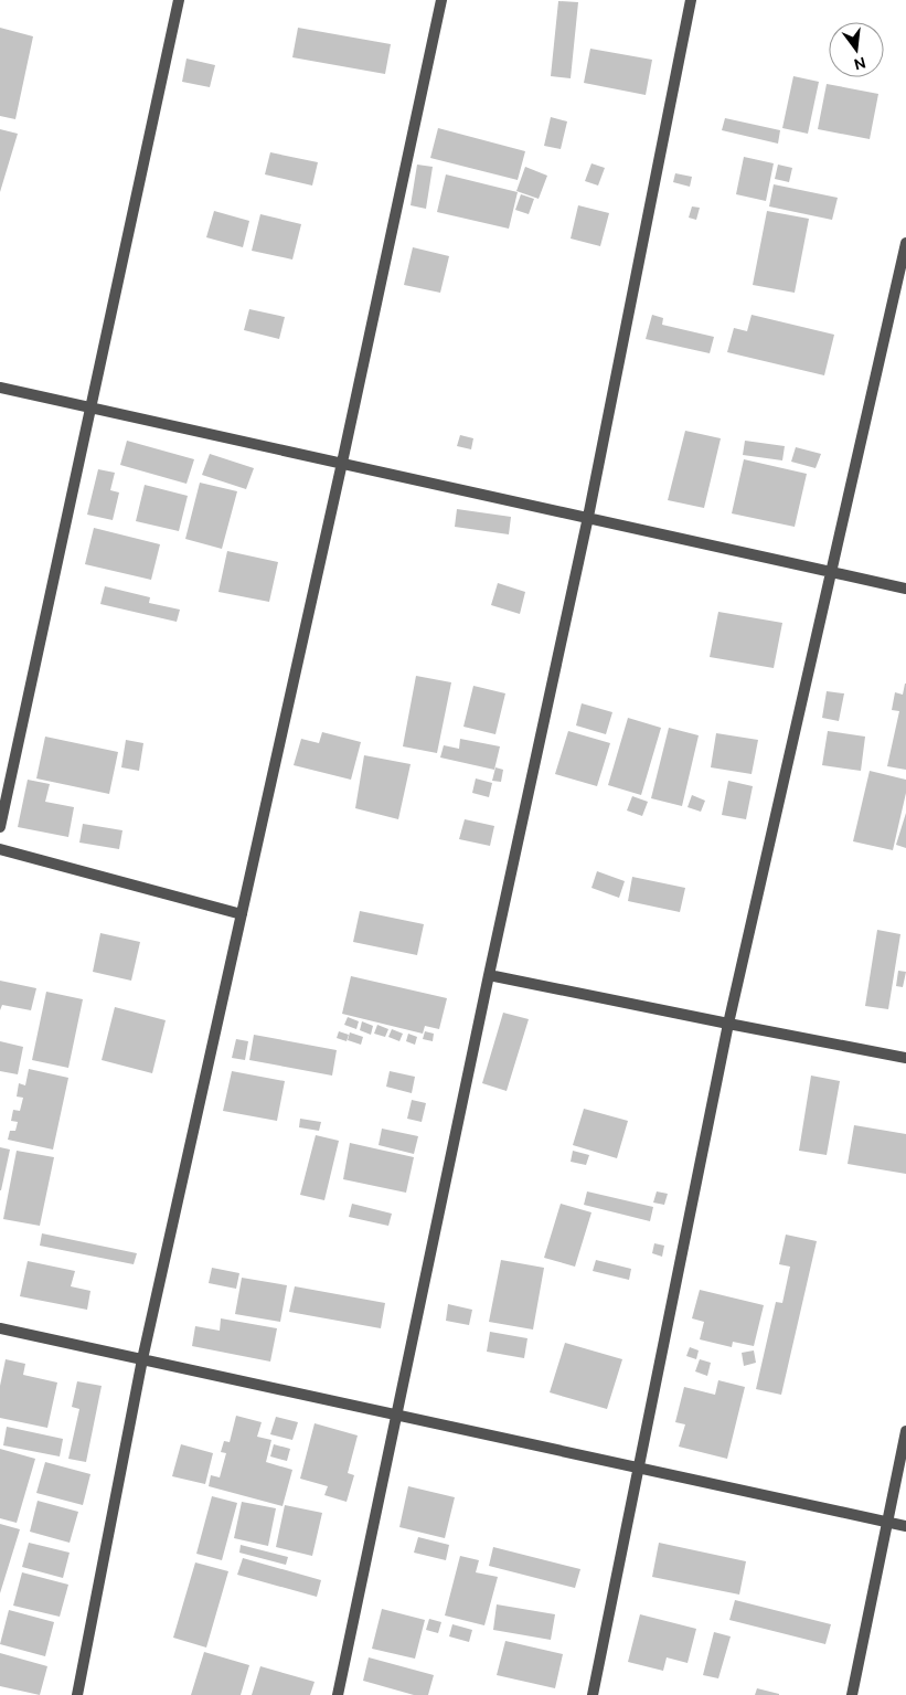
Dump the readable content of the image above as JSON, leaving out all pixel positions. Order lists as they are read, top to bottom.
{
  "north": "bottom"
}
